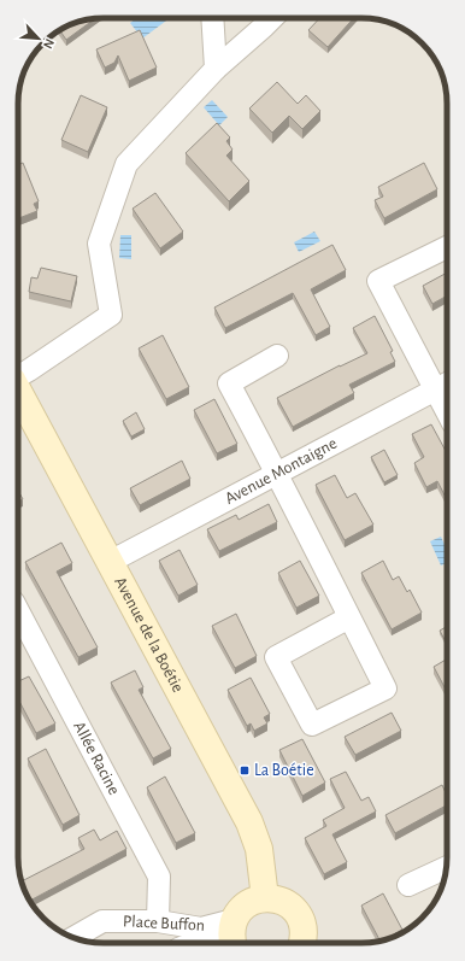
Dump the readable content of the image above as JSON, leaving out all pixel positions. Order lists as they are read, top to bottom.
{
  "streets": {
    "main road": ["Avenue de la Boétie"],
    "street": ["Avenue Montaigne", "Allée Racine", "Place Buffon"]
  },
  "crossings": [
    ["Avenue Montaigne", "Avenue de la Boétie"],
    ["Allée Racine", "Place Buffon"]
  ],
  "places": {
    "transit": ["La Boétie"]
  },
  "north": "bottom right"
}
